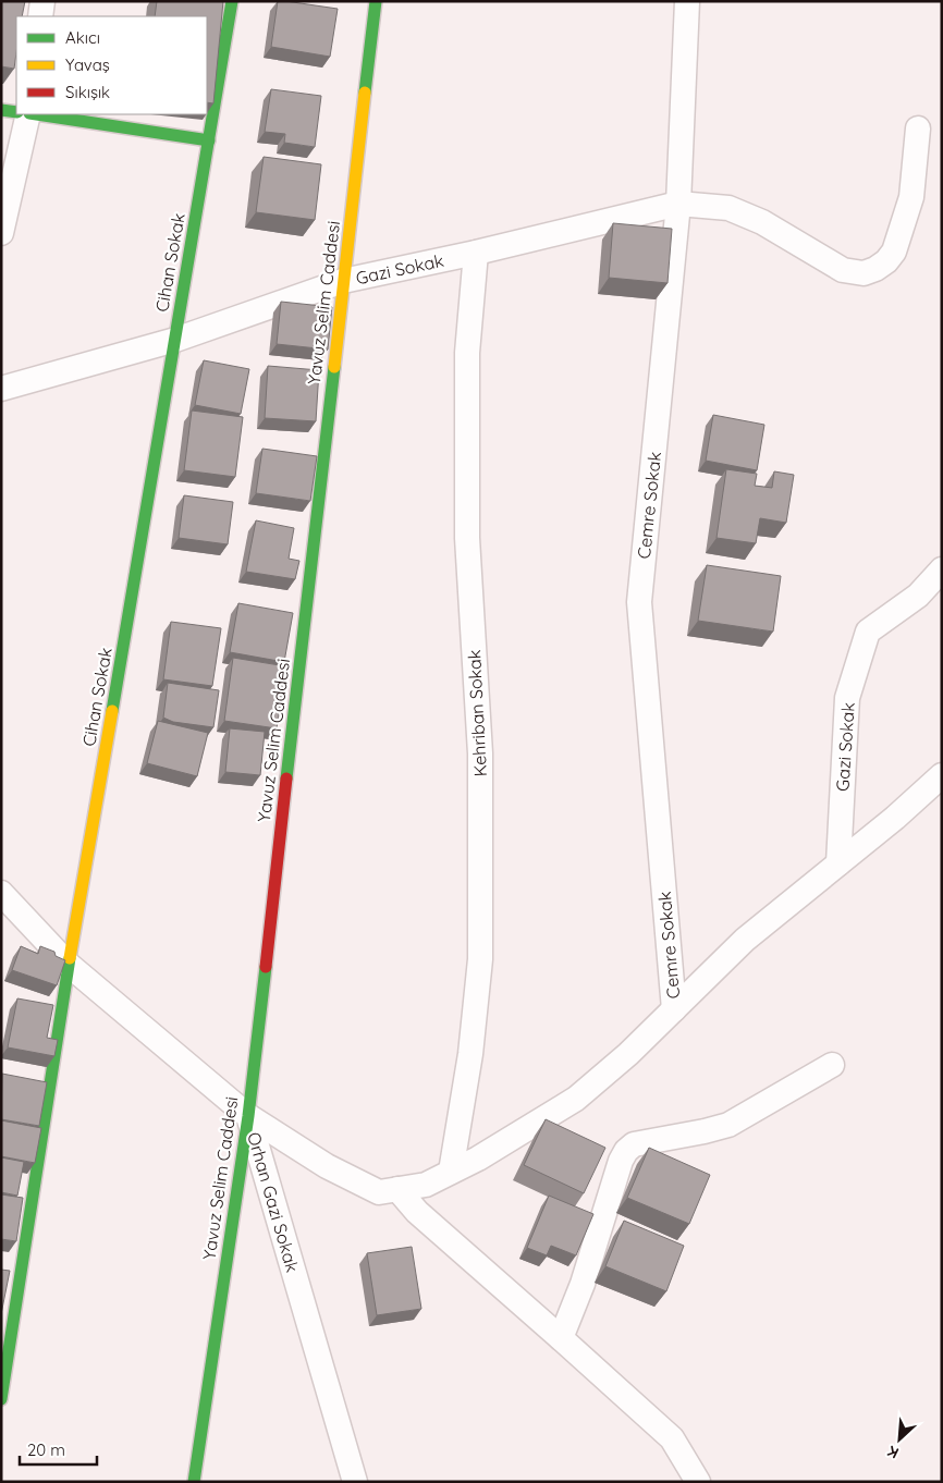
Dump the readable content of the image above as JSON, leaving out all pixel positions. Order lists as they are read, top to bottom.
{
  "streets": {
    "street": [
      "Cihan Sokak",
      "Gazi Sokak",
      "Yavuz Selim Caddesi",
      "Cemre Sokak",
      "Kehriban Sokak",
      "Orhan Gazi Sokak"
    ]
  },
  "crossings": [
    ["Cihan Sokak", "Gazi Sokak"],
    ["Cihan Sokak", "Orhan Gazi Sokak"],
    ["Gazi Sokak", "Yavuz Selim Caddesi"],
    ["Gazi Sokak", "Cemre Sokak"],
    ["Gazi Sokak", "Kehriban Sokak"],
    ["Yavuz Selim Caddesi", "Orhan Gazi Sokak"]
  ],
  "legend": ["Akıcı", "Yavaş", "Sıkışık"],
  "scale_bar": "20 m",
  "north": "bottom left"
}
